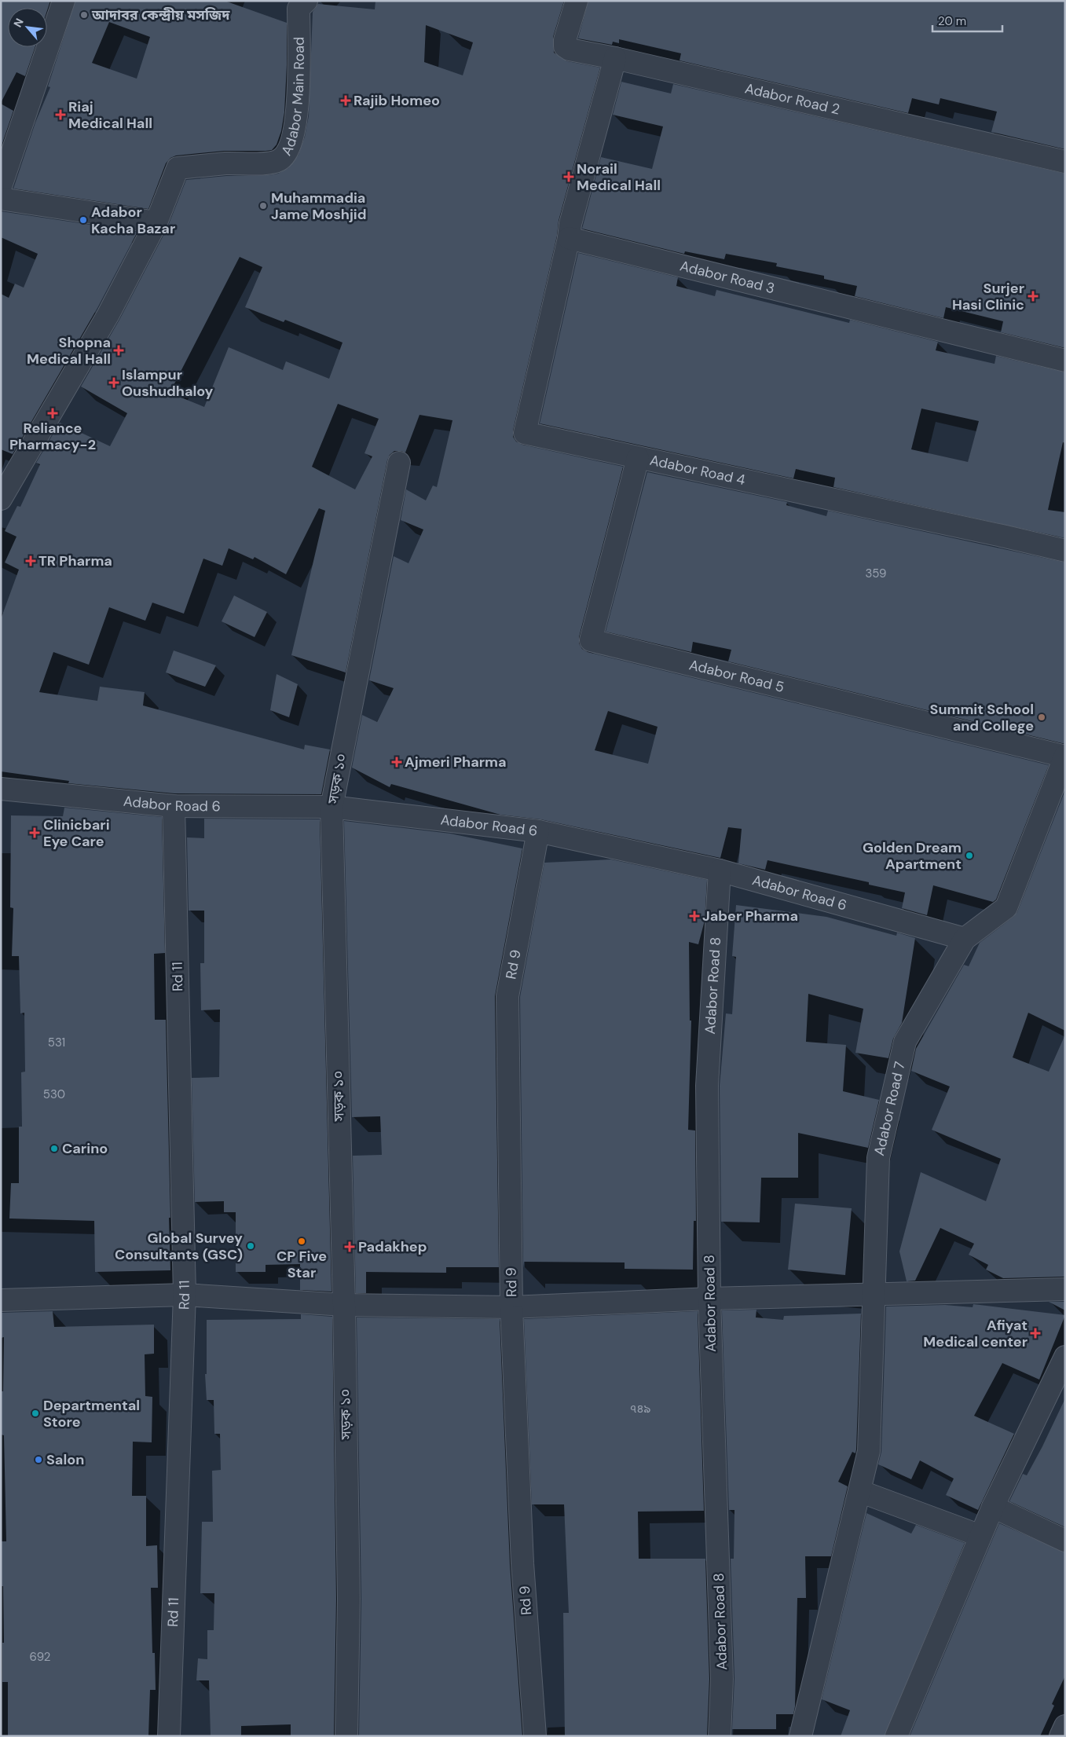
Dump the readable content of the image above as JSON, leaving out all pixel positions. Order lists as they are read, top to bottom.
{
  "streets": {
    "street": [
      "Adabor Main Road",
      "Adabor Road 2",
      "Adabor Road 3",
      "Adabor Road 4",
      "Adabor Road 5",
      "সড়ক ১০",
      "Adabor Road 6",
      "Rd 9",
      "Rd 11",
      "Adabor Road 8",
      "Adabor Road 7"
    ]
  },
  "crossings": [
    ["Adabor Road 3", "Adabor Road 4"],
    ["Adabor Road 4", "Adabor Road 5"],
    ["সড়ক ১০", "Adabor Road 6"],
    ["Adabor Road 6", "Rd 9"],
    ["Adabor Road 6", "Rd 11"],
    ["Adabor Road 6", "Adabor Road 8"],
    ["Adabor Road 6", "Adabor Road 7"]
  ],
  "places": {
    "other": [
      "আদাবর কেন্দ্রীয় মসজিদ",
      "Muhammadia Jame Moshjid",
      "Adabor Kacha Bazar",
      "Summit School and College",
      "Golden Dream Apartment",
      "Carino",
      "CP Five Star",
      "Global Survey Consultants (GSC)",
      "Departmental Store",
      "Salon"
    ],
    "health": [
      "Rajib Homeo",
      "Riaj Medical Hall",
      "Norail Medical Hall",
      "Surjer Hasi Clinic",
      "Shopna Medical Hall",
      "Islampur Oushudhaloy",
      "Reliance Pharmacy-2",
      "TR Pharma",
      "Ajmeri Pharma",
      "Clinicbari Eye Care",
      "Jaber Pharma",
      "Padakhep",
      "Afiyat Medical center"
    ]
  },
  "house_numbers": [
    "359",
    "531",
    "530",
    "৭৪৯",
    "692"
  ],
  "scale_bar": "20 m",
  "north": "top left"
}
